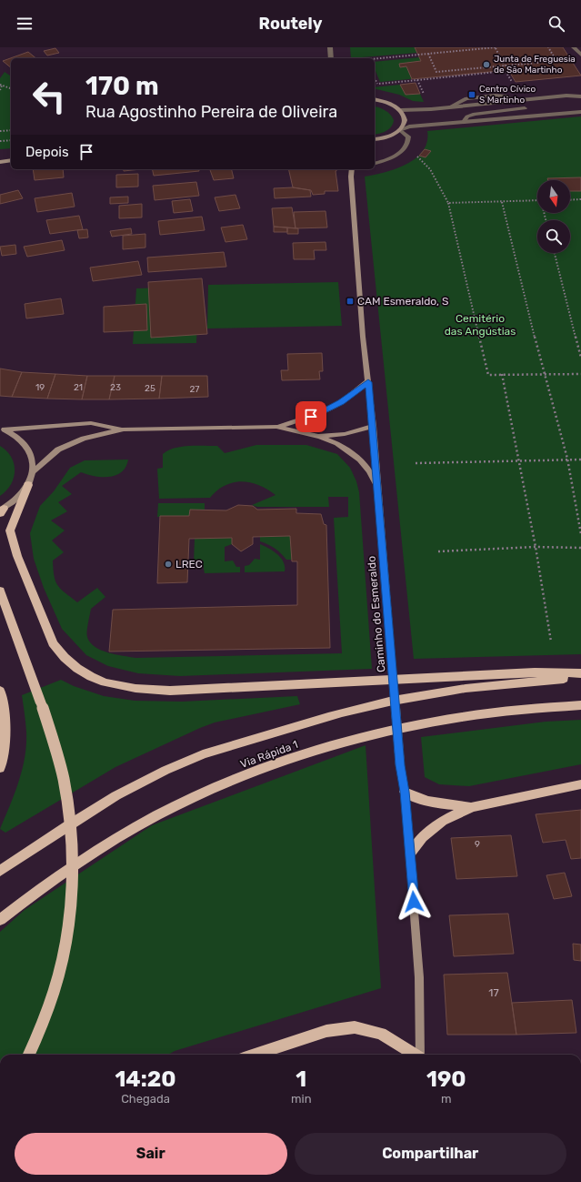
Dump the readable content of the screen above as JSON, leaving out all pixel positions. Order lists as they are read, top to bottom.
{
  "streets": {
    "highway": ["Via Rápida 1"],
    "main road": ["Caminho do Esmeraldo"]
  },
  "parks": ["Cemitério das Angústias"],
  "places": {
    "other": ["Junta de Freguesia de São Martinho", "LREC"],
    "transit": ["Centro Cívico S Martinho", "CAM Esmeraldo, S"]
  },
  "house_numbers": [
    "19",
    "21",
    "23",
    "25",
    "27",
    "9",
    "17"
  ],
  "north": "bottom",
  "page": {
    "header": "Routely",
    "turn": ["170 m", "Rua Agostinho Pereira de Oliveira"],
    "then": "Depois",
    "eta": [
      "14:20",
      "Chegada",
      "1",
      "min",
      "190",
      "m"
    ],
    "buttons": ["Sair", "Compartilhar"]
  }
}
